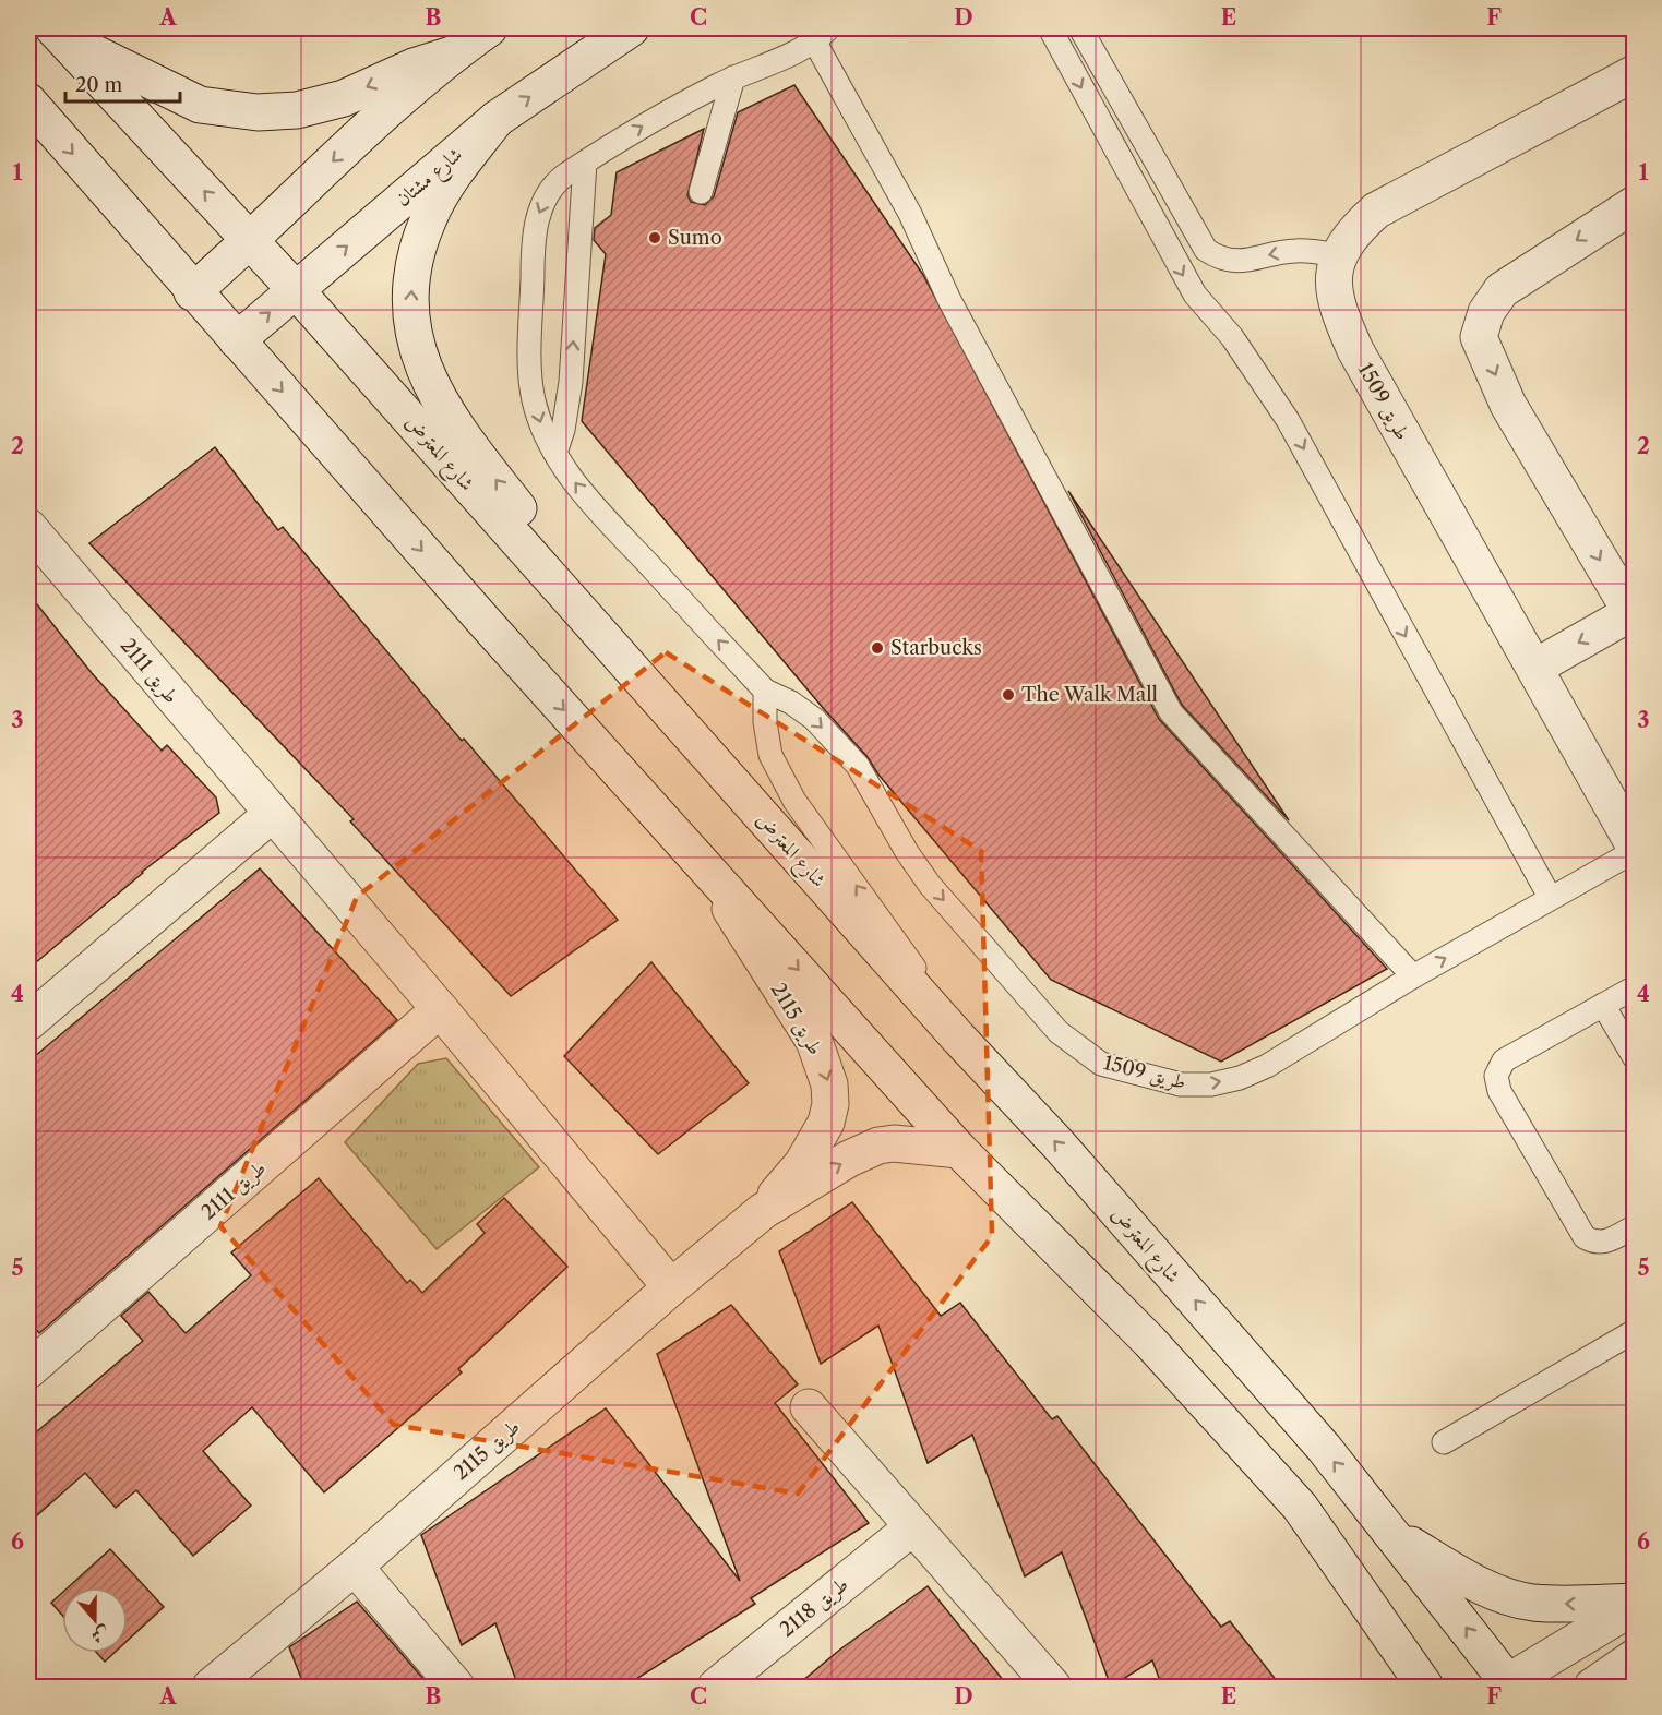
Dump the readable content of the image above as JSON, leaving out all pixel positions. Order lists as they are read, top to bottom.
{
  "streets": {
    "street": [
      "شارع مشتان",
      "طريق 1509",
      "شارع المعترض",
      "طريق 2111",
      "طريق 2115",
      "طريق 2118"
    ]
  },
  "crossings": [
    ["شارع مشتان", "شارع المعترض"],
    ["طريق 2111", "طريق 2115"]
  ],
  "one_way": ["طريق 1509"],
  "places": ["Sumo", "Starbucks", "The Walk Mall"],
  "scale_bar": "20 m",
  "north": "bottom",
  "grid": {
    "columns": [
      "A",
      "B",
      "C",
      "D",
      "E",
      "F"
    ],
    "rows": [
      "1",
      "2",
      "3",
      "4",
      "5",
      "6"
    ]
  }
}
